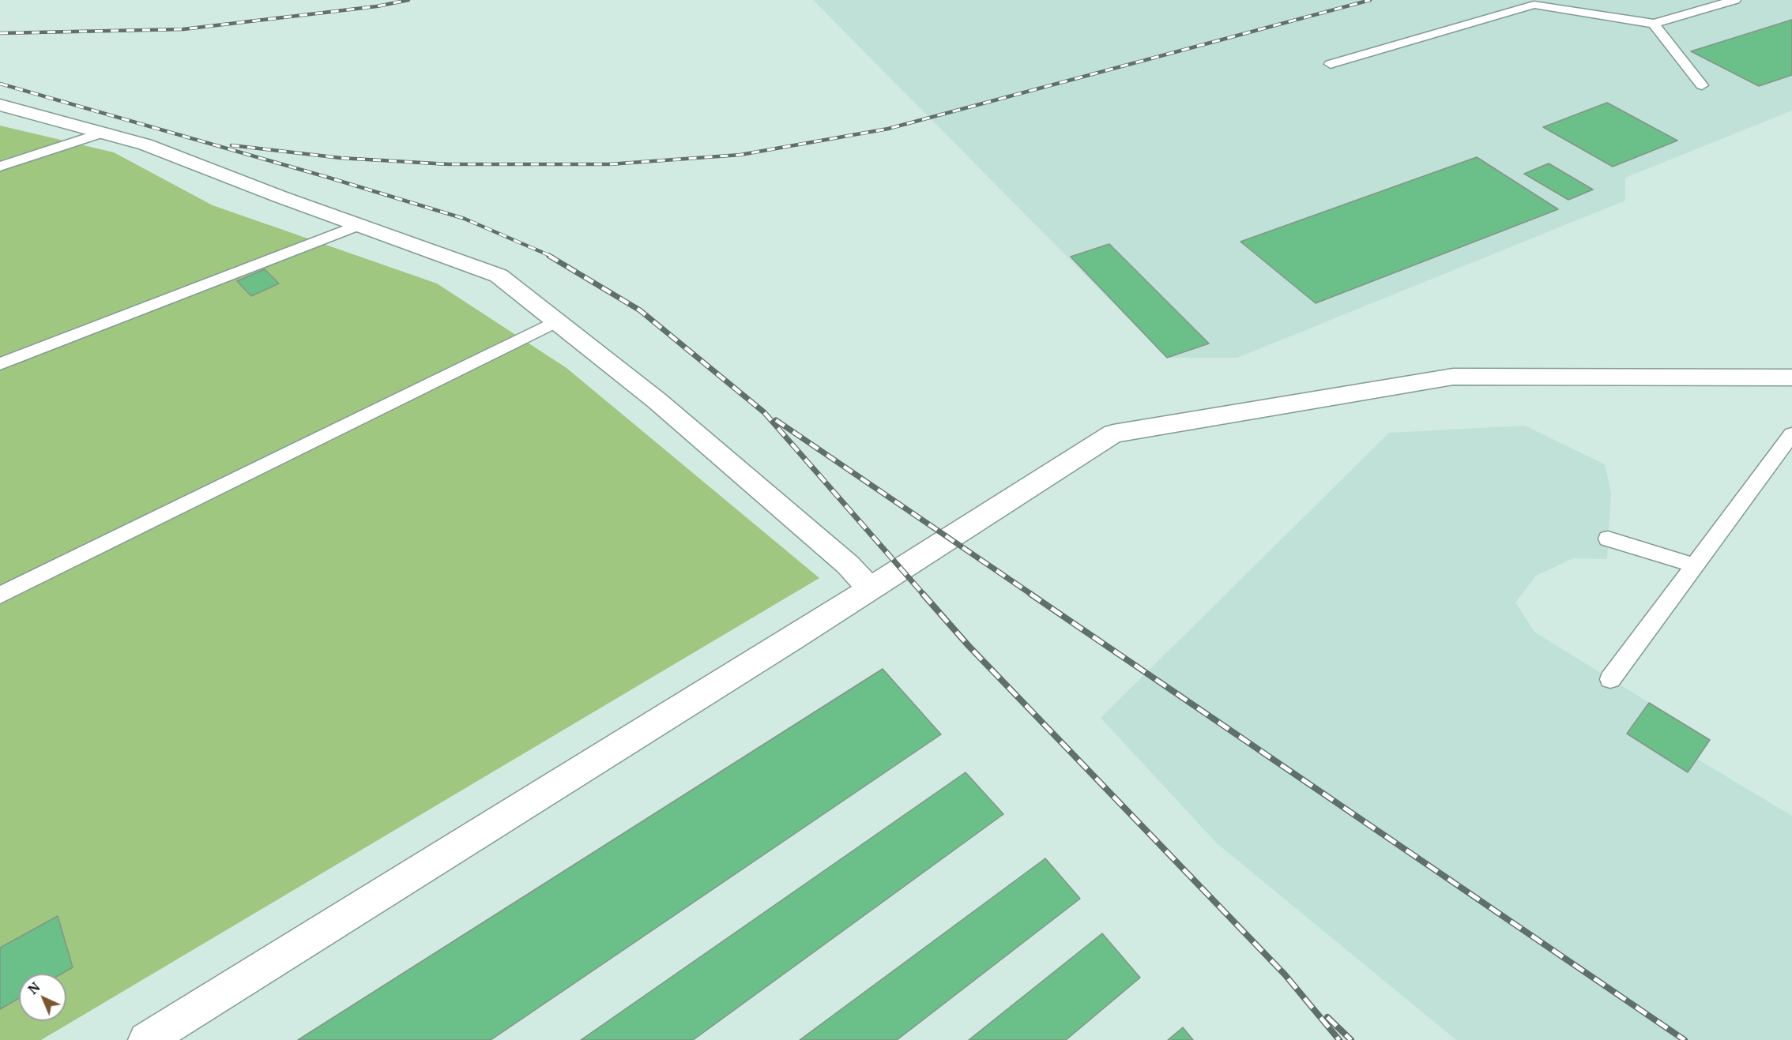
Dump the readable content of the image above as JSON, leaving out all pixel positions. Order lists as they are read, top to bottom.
{
  "north": "top left"
}
